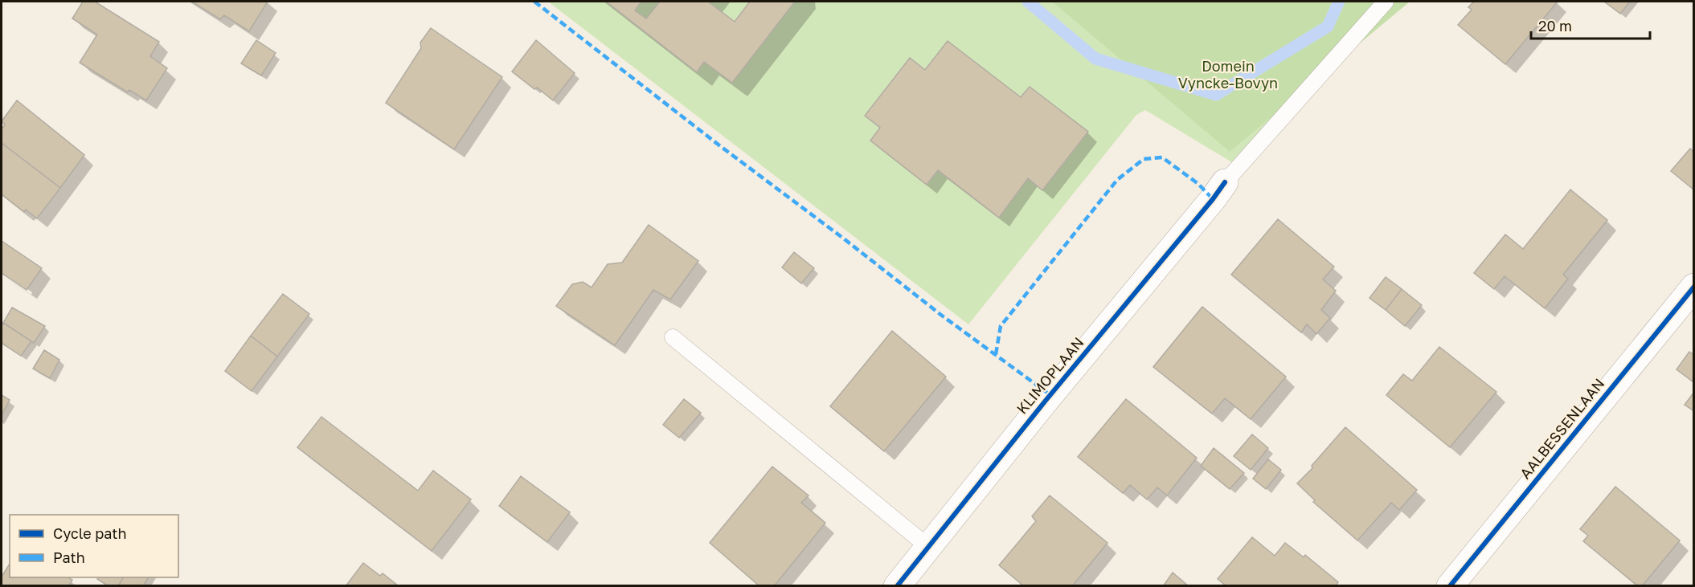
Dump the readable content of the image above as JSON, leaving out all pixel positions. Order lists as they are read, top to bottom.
{
  "streets": {
    "street": ["KLIMOPLAAN", "AALBESSENLAAN"]
  },
  "parks": ["Domein Vyncke-Bovyn"],
  "legend": ["Cycle path", "Path"],
  "scale_bar": "20 m"
}
